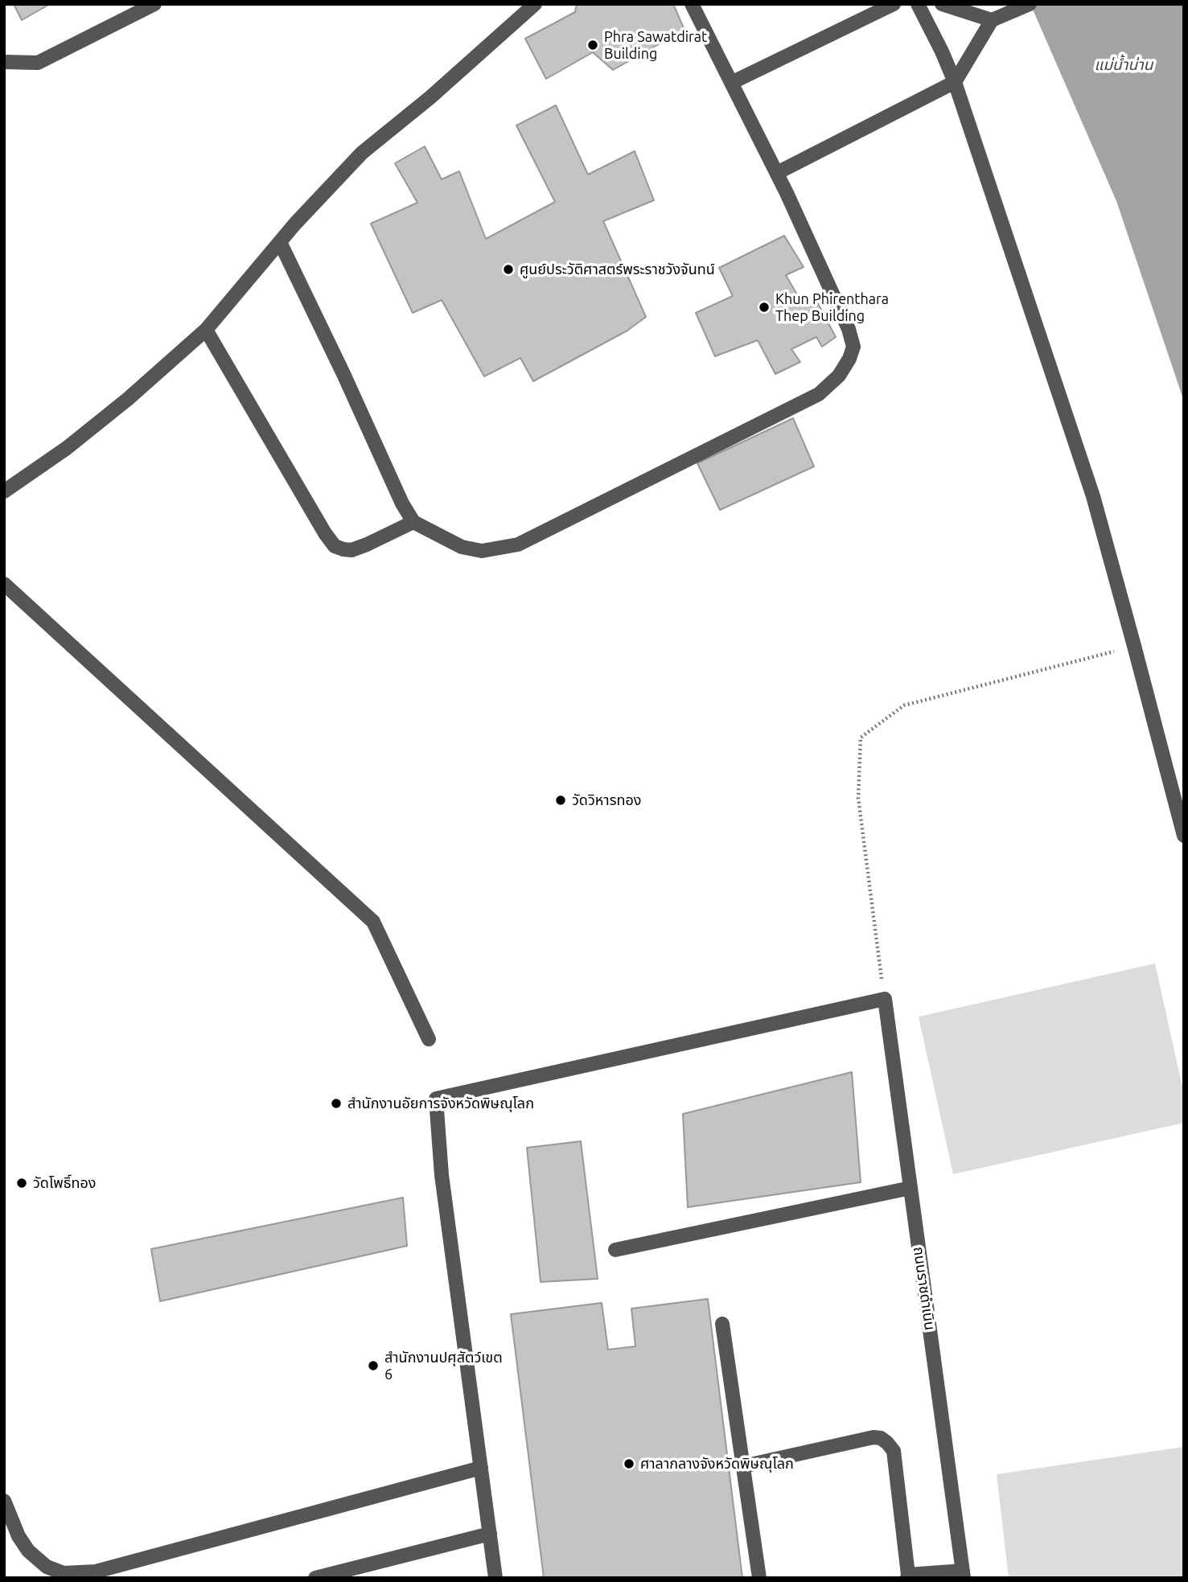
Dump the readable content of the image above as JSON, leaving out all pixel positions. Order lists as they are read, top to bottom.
{
  "streets": {
    "street": ["ถนนราชดำเนิน"]
  },
  "water": ["แม่น้ำน่าน"],
  "places": [
    "Phra Sawatdirat Building",
    "ศูนย์ประวัติศาสตร์พระราชวังจันทน์",
    "Khun Phirenthara Thep Building",
    "วัดวิหารทอง",
    "สำนักงานอัยการจังหวัดพิษณุโลก",
    "วัดโพธิ์ทอง",
    "สำนักงานปศุสัตว์เขต 6",
    "ศาลากลางจังหวัดพิษณุโลก"
  ]
}
